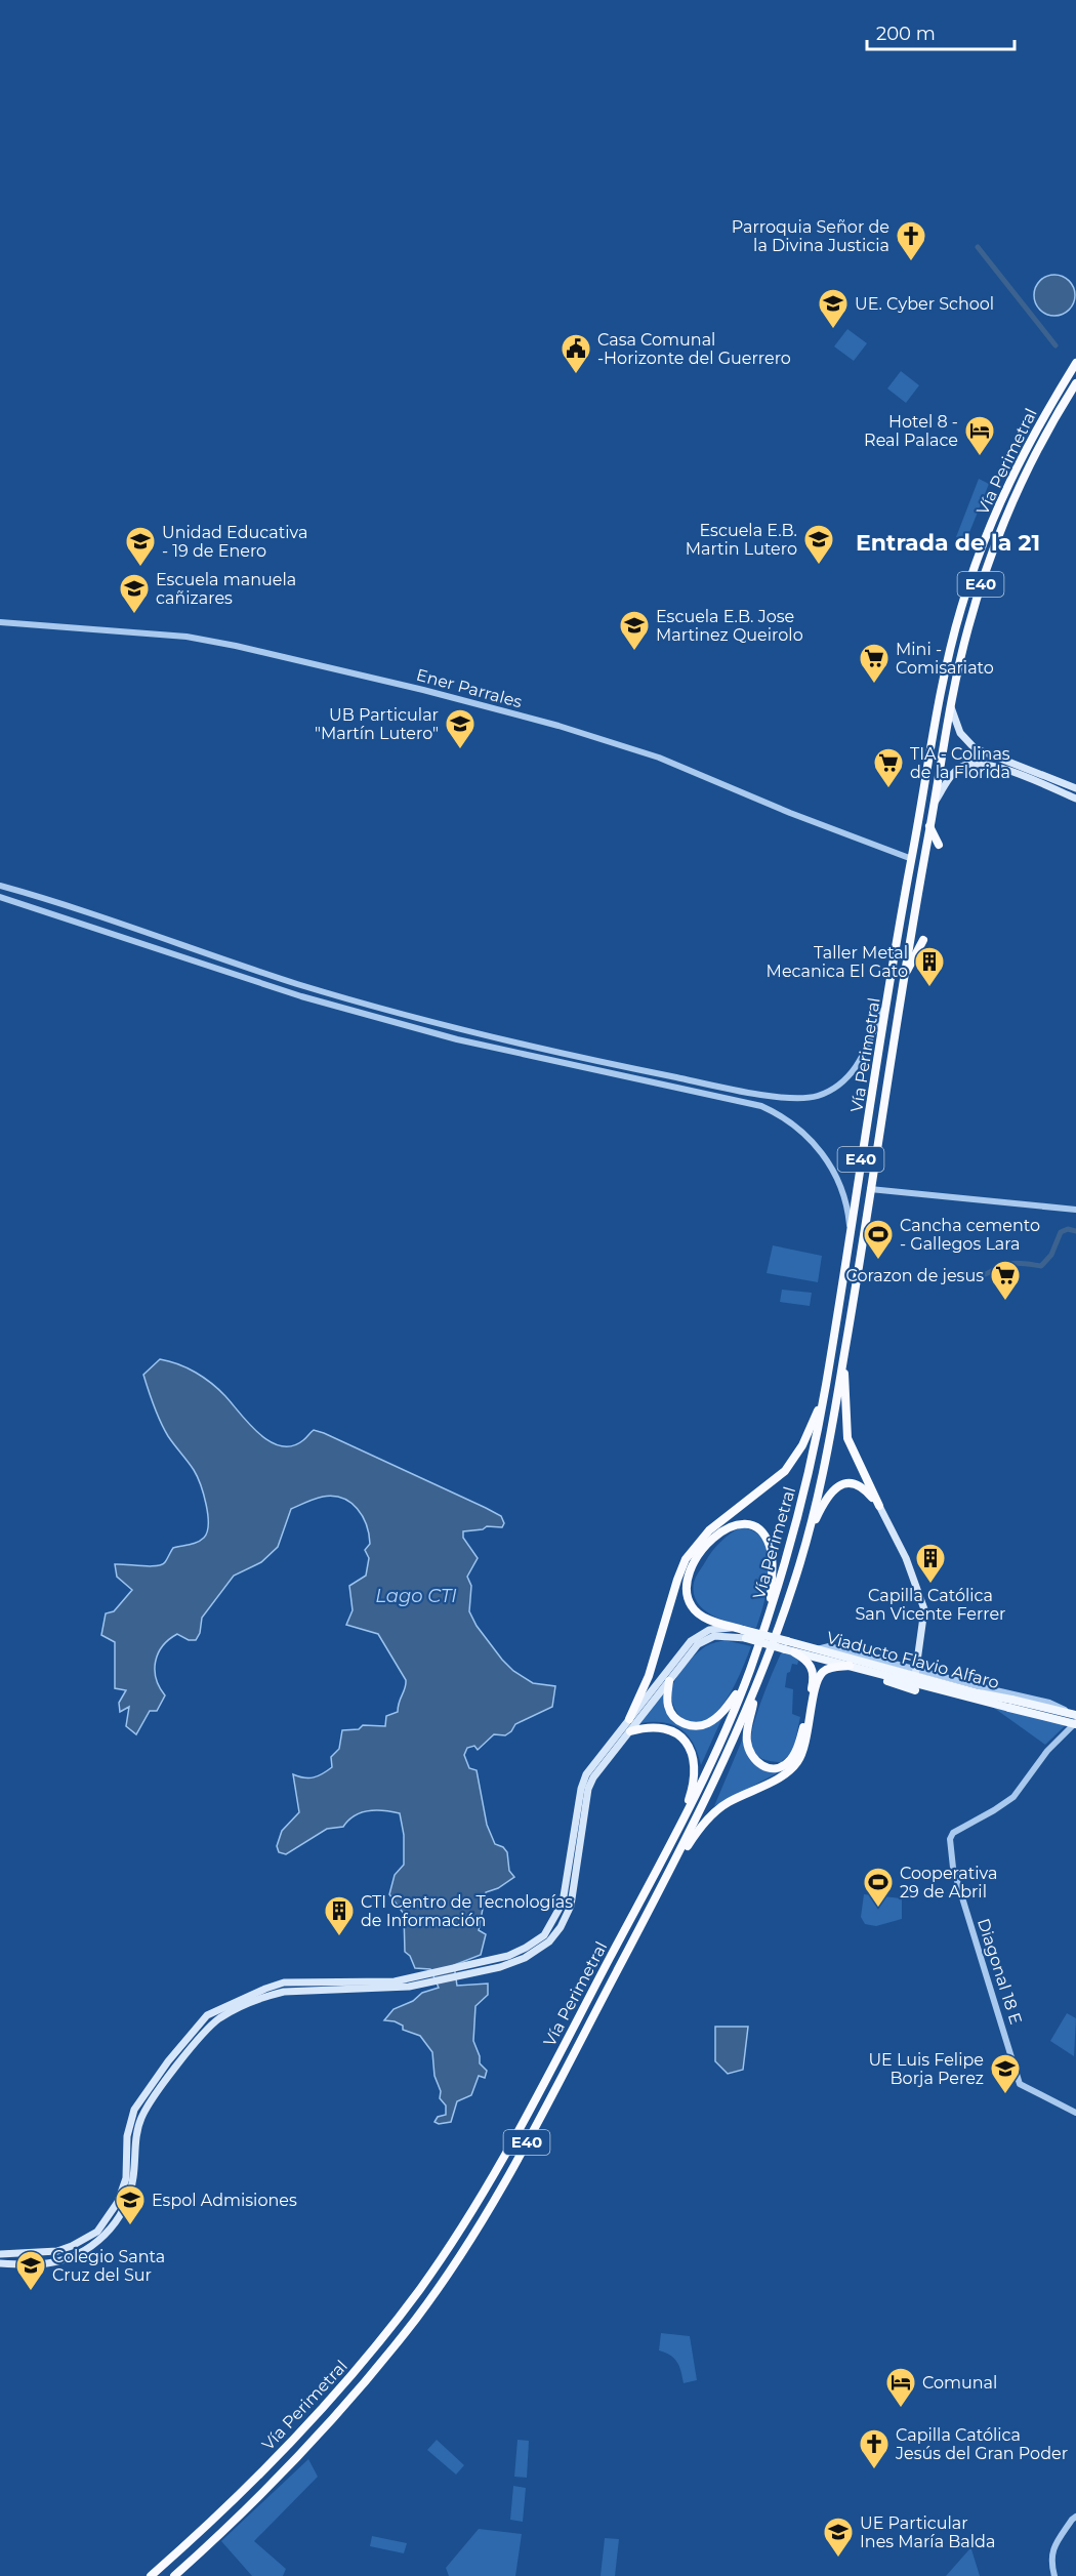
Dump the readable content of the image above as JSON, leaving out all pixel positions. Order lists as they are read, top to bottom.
{
  "streets": {
    "highway": ["Vía Perimetral", "E40"],
    "main road": ["Viaducto Flavio Alfaro"],
    "street": ["Ener Parrales", "Diagonal 18 E"]
  },
  "crossings": [
    ["Vía Perimetral", "Ener Parrales"],
    ["Viaducto Flavio Alfaro", "Diagonal 18 E"]
  ],
  "districts": ["Entrada de la 21"],
  "water": ["Lago CTI"],
  "places": {
    "church": ["Parroquia Señor de la Divina Justicia", "Capilla Católica Jesús del Gran Poder"],
    "school or university": [
      "UE. Cyber School",
      "Escuela E.B. Martin Lutero",
      "Unidad Educativa - 19 de Enero",
      "Escuela manuela cañizares",
      "Escuela E.B. Jose Martinez Queirolo",
      "UB Particular \"Martín Lutero\"",
      "UE Luis Felipe Borja Perez",
      "Espol Admisiones",
      "Colegio Santa Cruz del Sur",
      "UE Particular Ines María Balda"
    ],
    "public building": ["Casa Comunal -Horizonte del Guerrero"],
    "hotel": ["Hotel 8 - Real Palace", "Comunal"],
    "supermarket": ["Mini - Comisariato", "TIA - Colinas de la Florida", "Corazon de jesus"],
    "building": ["Taller Metal Mecanica El Gato", "Capilla Católica San Vicente Ferrer", "CTI Centro de Tecnologías de Información"],
    "sports": ["Cancha cemento - Gallegos Lara", "Cooperativa 29 de Abril"]
  },
  "scale_bar": "200 m"
}
